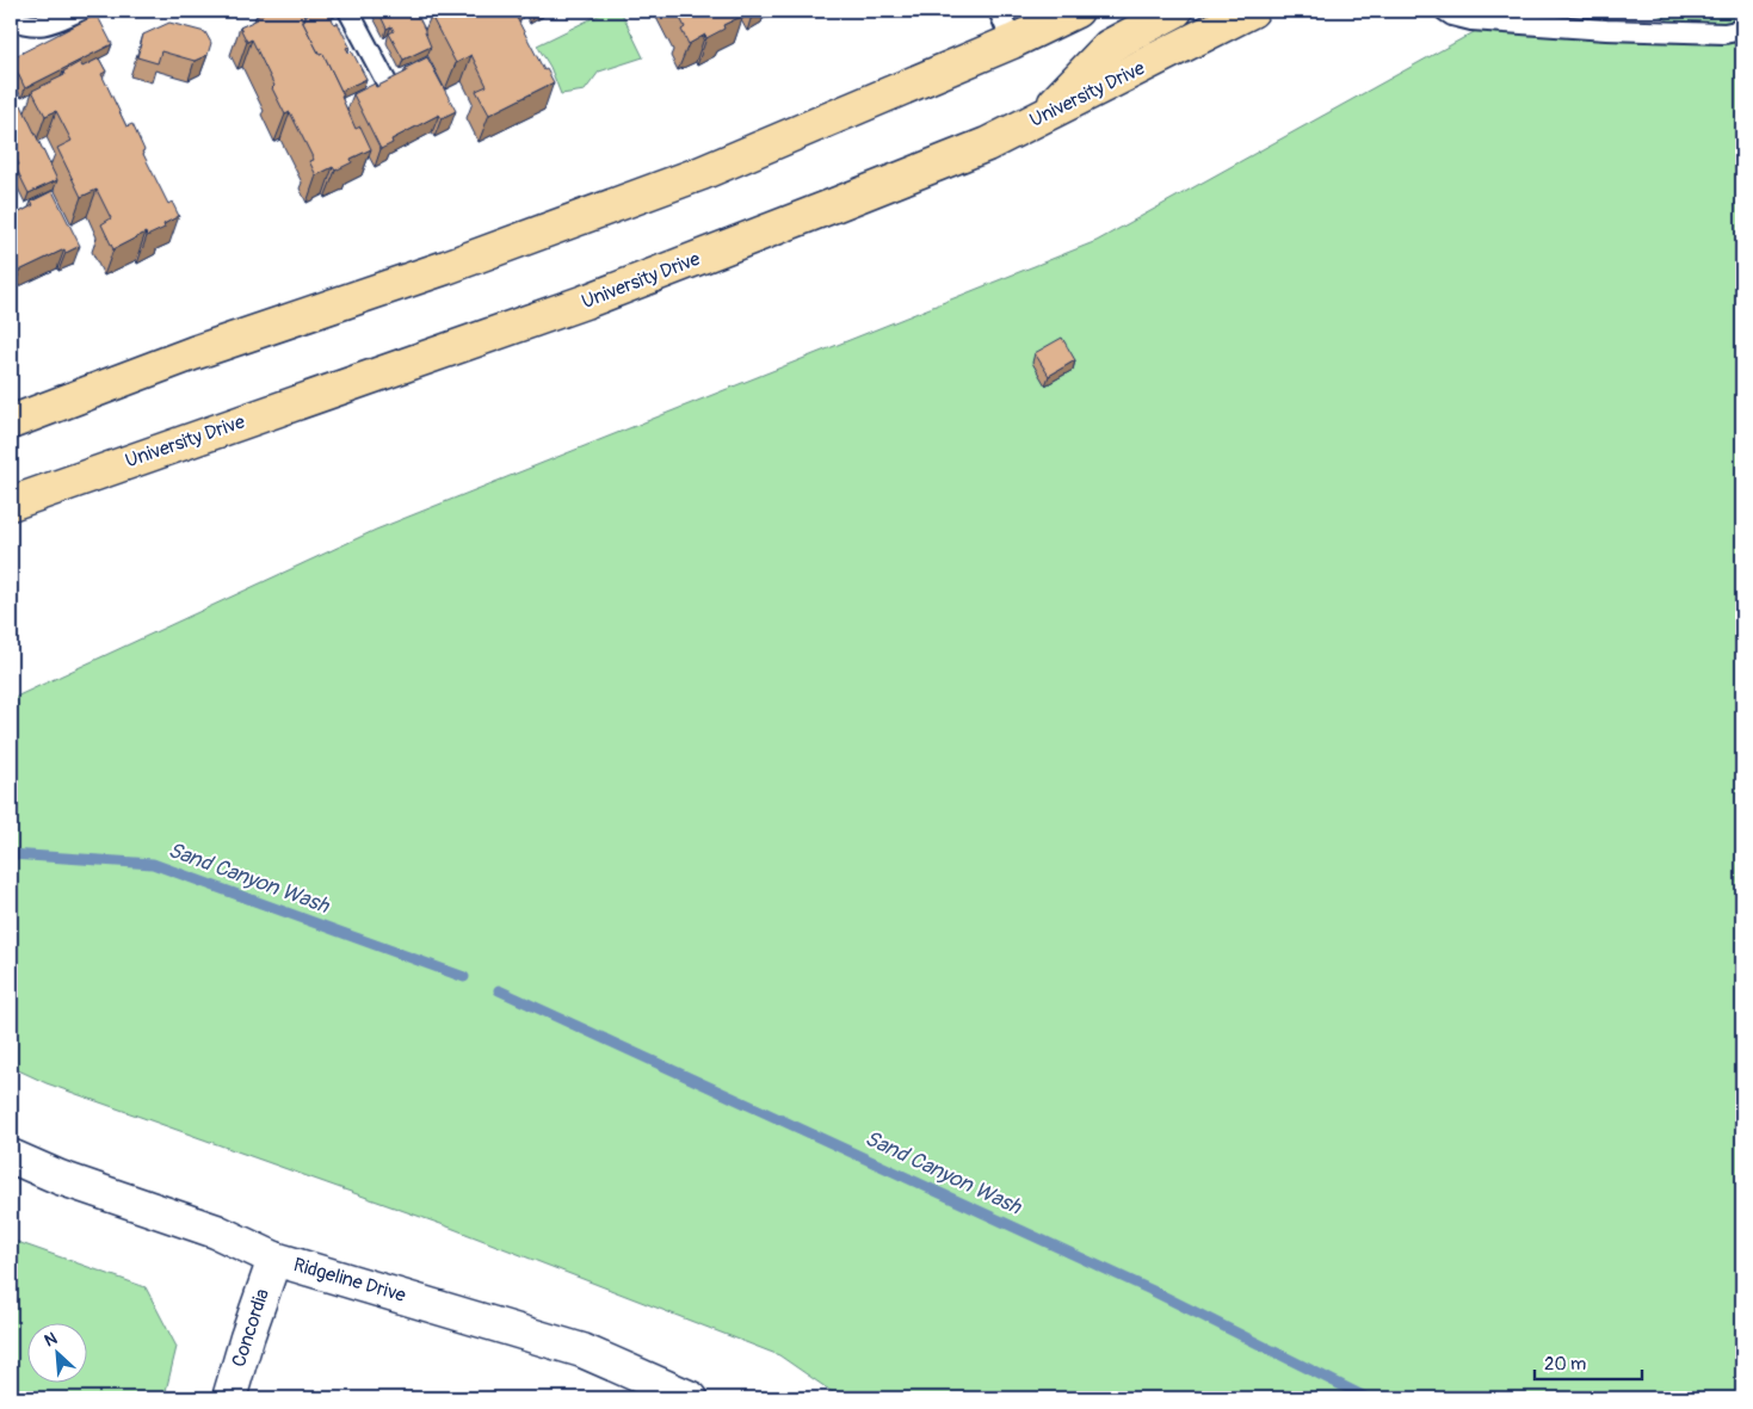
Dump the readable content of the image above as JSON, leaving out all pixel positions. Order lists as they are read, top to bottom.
{
  "streets": {
    "main road": ["University Drive"],
    "street": ["Ridgeline Drive", "Concordia"]
  },
  "crossings": [
    ["Ridgeline Drive", "Concordia"]
  ],
  "water": ["Sand Canyon Wash"],
  "scale_bar": "20 m",
  "north": "top left"
}
